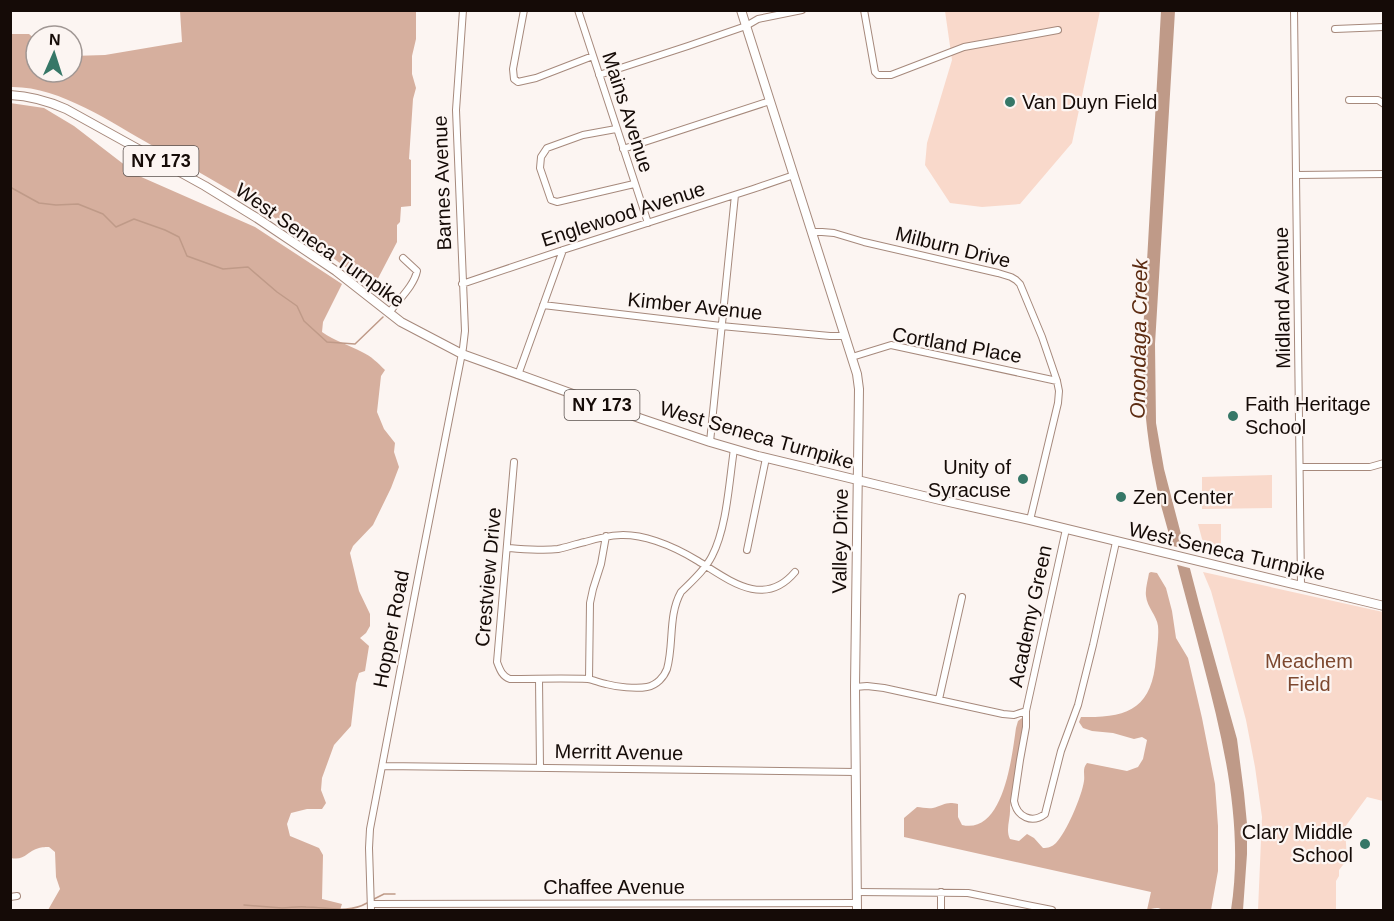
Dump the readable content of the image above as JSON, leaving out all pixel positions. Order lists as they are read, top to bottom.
{
  "streets": {
    "main road": ["NY 173", "West Seneca Turnpike", "Valley Drive"],
    "street": [
      "Mains Avenue",
      "Barnes Avenue",
      "Englewood Avenue",
      "Milburn Drive",
      "Midland Avenue",
      "Kimber Avenue",
      "Cortland Place",
      "Crestview Drive",
      "Academy Green",
      "Hopper Road",
      "Merritt Avenue",
      "Chaffee Avenue"
    ]
  },
  "crossings": [
    ["Mains Avenue", "Englewood Avenue"],
    ["Barnes Avenue", "Englewood Avenue"],
    ["Barnes Avenue", "West Seneca Turnpike"],
    ["Barnes Avenue", "Hopper Road"],
    ["Englewood Avenue", "Valley Drive"],
    ["West Seneca Turnpike", "Milburn Drive"],
    ["West Seneca Turnpike", "Midland Avenue"],
    ["West Seneca Turnpike", "Valley Drive"],
    ["West Seneca Turnpike", "Academy Green"],
    ["West Seneca Turnpike", "Hopper Road"],
    ["Milburn Drive", "Cortland Place"],
    ["Milburn Drive", "Valley Drive"],
    ["Kimber Avenue", "Valley Drive"],
    ["Cortland Place", "Valley Drive"],
    ["Valley Drive", "Merritt Avenue"],
    ["Valley Drive", "Chaffee Avenue"],
    ["Hopper Road", "Merritt Avenue"],
    ["Hopper Road", "Chaffee Avenue"]
  ],
  "water": ["Onondaga Creek"],
  "parks": ["Meachem Field"],
  "places": [
    "Van Duyn Field",
    "Faith Heritage School",
    "Unity of Syracuse",
    "Zen Center",
    "Clary Middle School"
  ],
  "north": "top"
}
